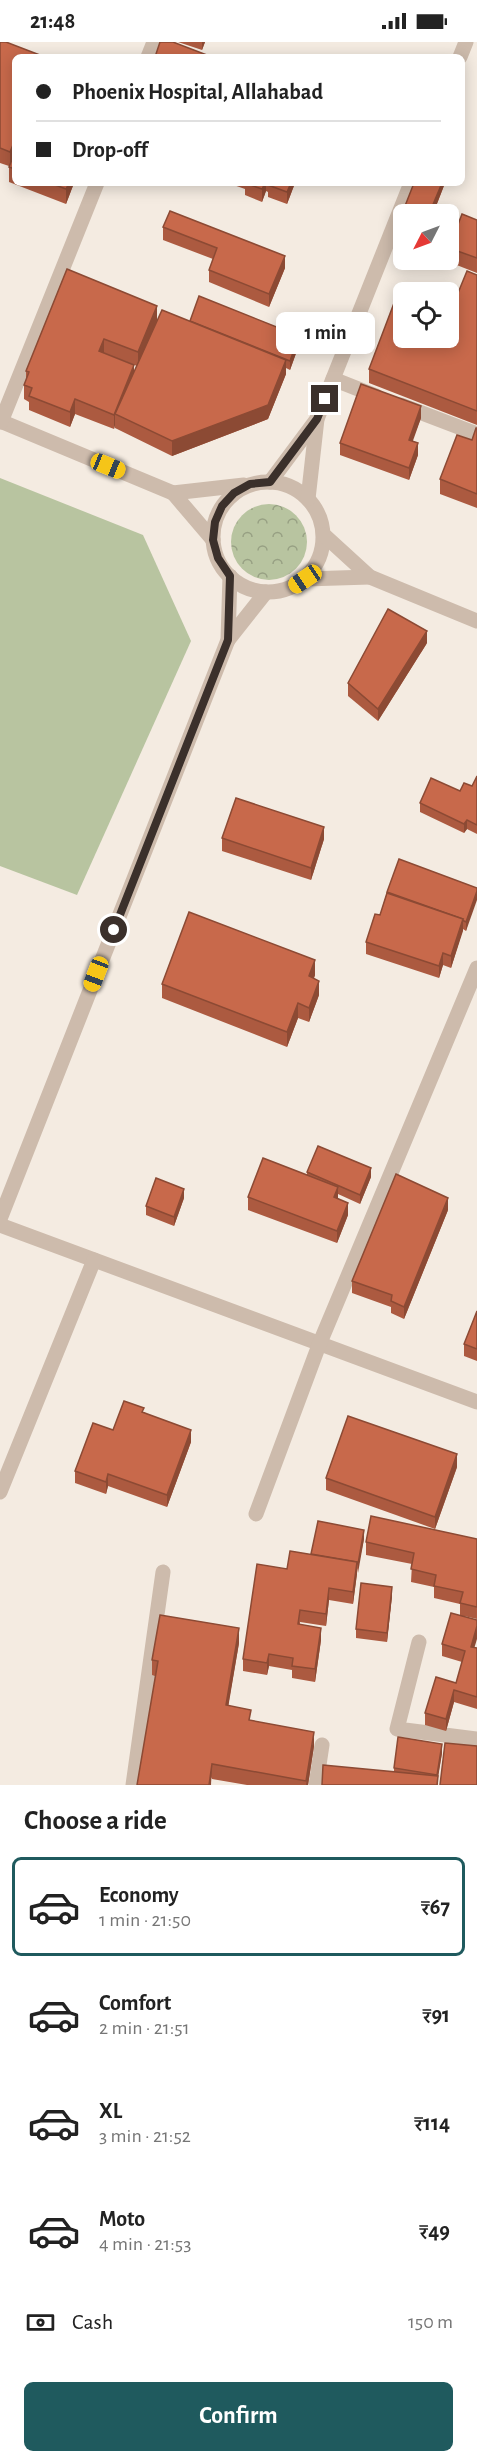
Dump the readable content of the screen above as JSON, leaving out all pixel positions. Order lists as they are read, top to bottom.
{
  "north": "bottom left",
  "page": {
    "status": "21:48",
    "banner": ["Phoenix Hospital, Allahabad", "Drop-off"],
    "bubble": "1 min",
    "heading": "Choose a ride",
    "list": [
      {
        "name": "Economy",
        "note": "1 min · 21:50",
        "value": "₹67"
      },
      {
        "name": "Comfort",
        "note": "2 min · 21:51",
        "value": "₹91"
      },
      {
        "name": "XL",
        "note": "3 min · 21:52",
        "value": "₹114"
      },
      {
        "name": "Moto",
        "note": "4 min · 21:53",
        "value": "₹49"
      }
    ],
    "pay": ["Cash", "150 m"],
    "buttons": "Confirm"
  }
}
